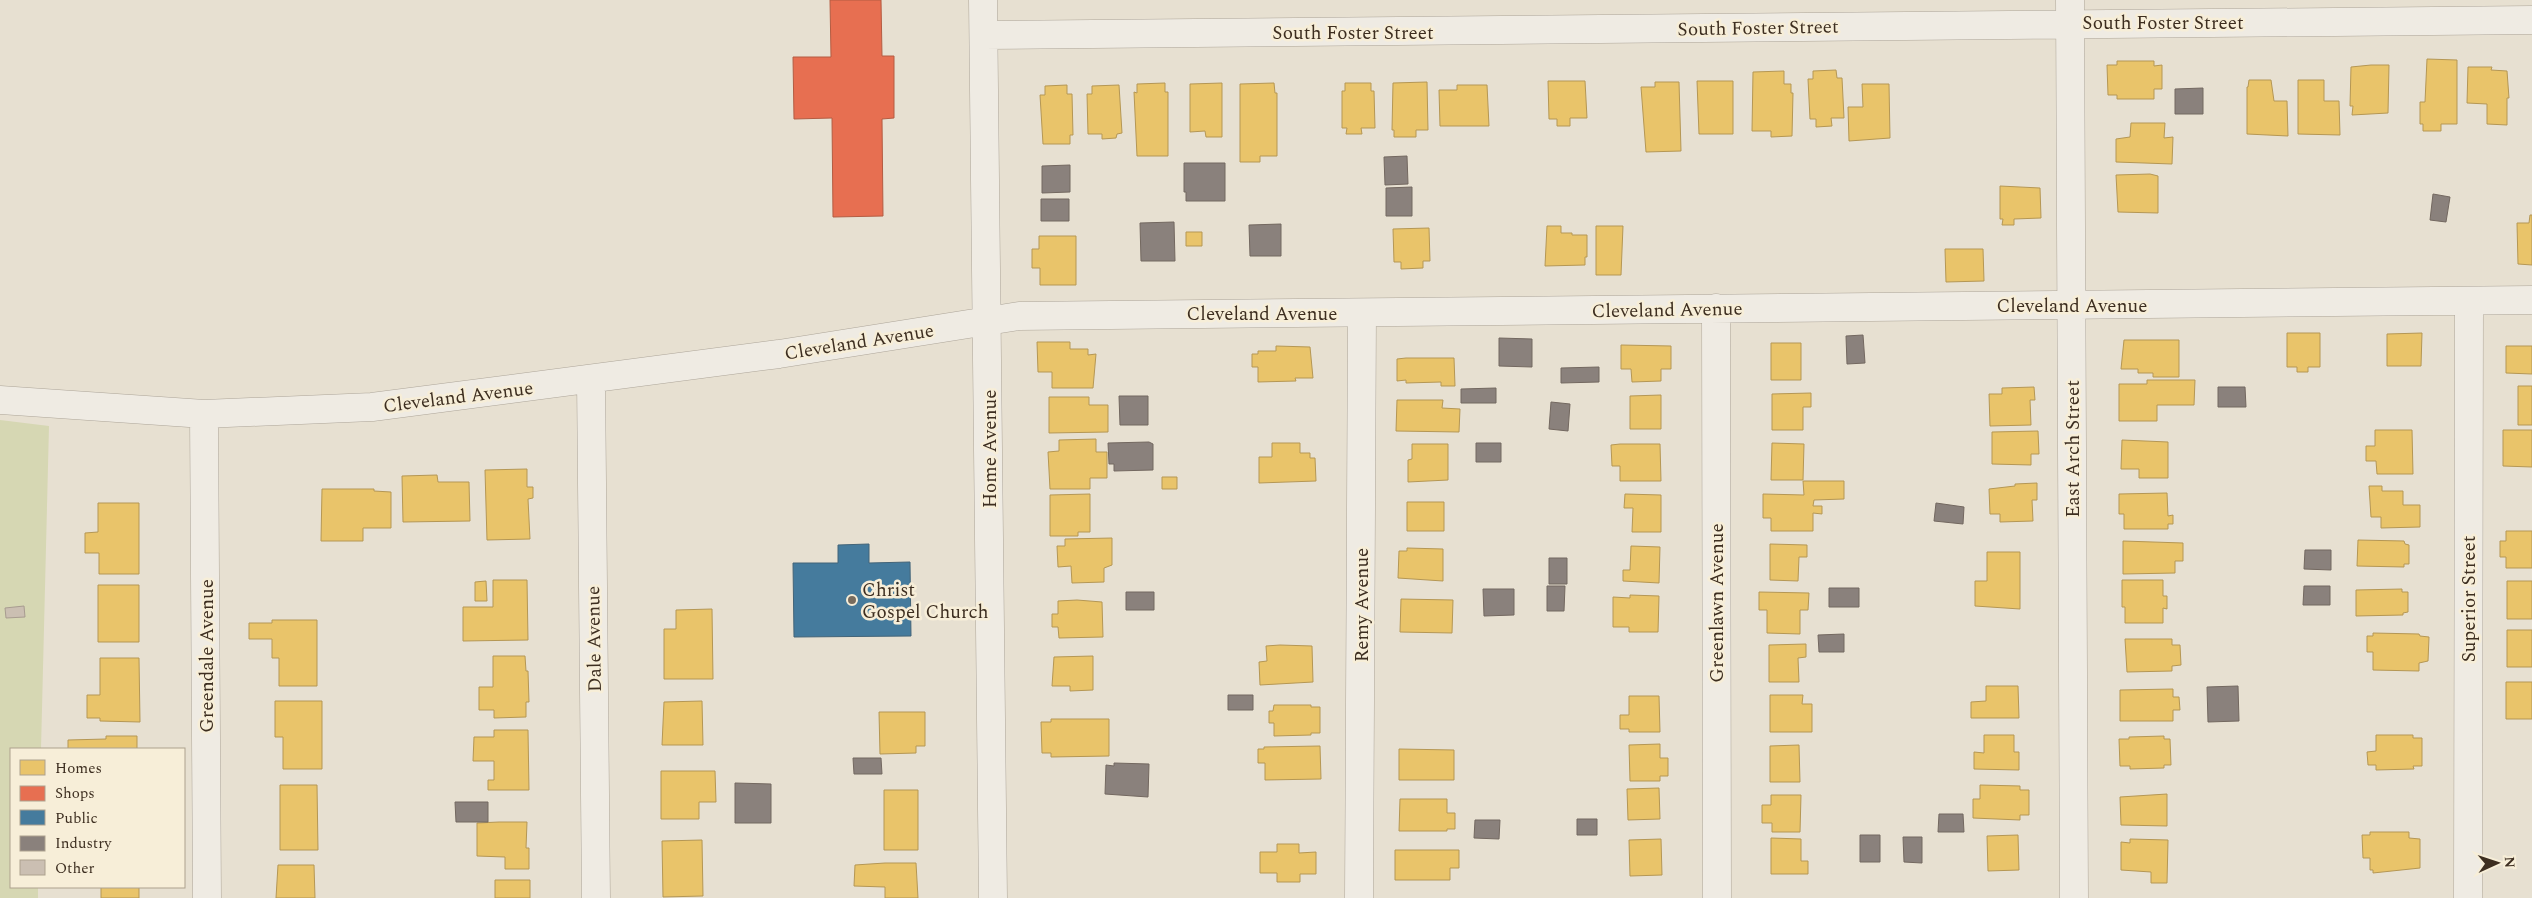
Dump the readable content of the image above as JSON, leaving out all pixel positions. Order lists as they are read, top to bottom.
{
  "streets": {
    "street": [
      "South Foster Street",
      "Cleveland Avenue",
      "Home Avenue",
      "East Arch Street",
      "Superior Street",
      "Greenlawn Avenue",
      "Remy Avenue",
      "Dale Avenue",
      "Greendale Avenue"
    ]
  },
  "crossings": [
    ["South Foster Street", "Home Avenue"],
    ["South Foster Street", "East Arch Street"],
    ["Cleveland Avenue", "Home Avenue"],
    ["Cleveland Avenue", "East Arch Street"],
    ["Cleveland Avenue", "Superior Street"],
    ["Cleveland Avenue", "Greenlawn Avenue"],
    ["Cleveland Avenue", "Remy Avenue"],
    ["Cleveland Avenue", "Dale Avenue"],
    ["Cleveland Avenue", "Greendale Avenue"]
  ],
  "places": ["Christ Gospel Church"],
  "legend": [
    "Homes",
    "Shops",
    "Public",
    "Industry",
    "Other"
  ],
  "north": "right"
}
